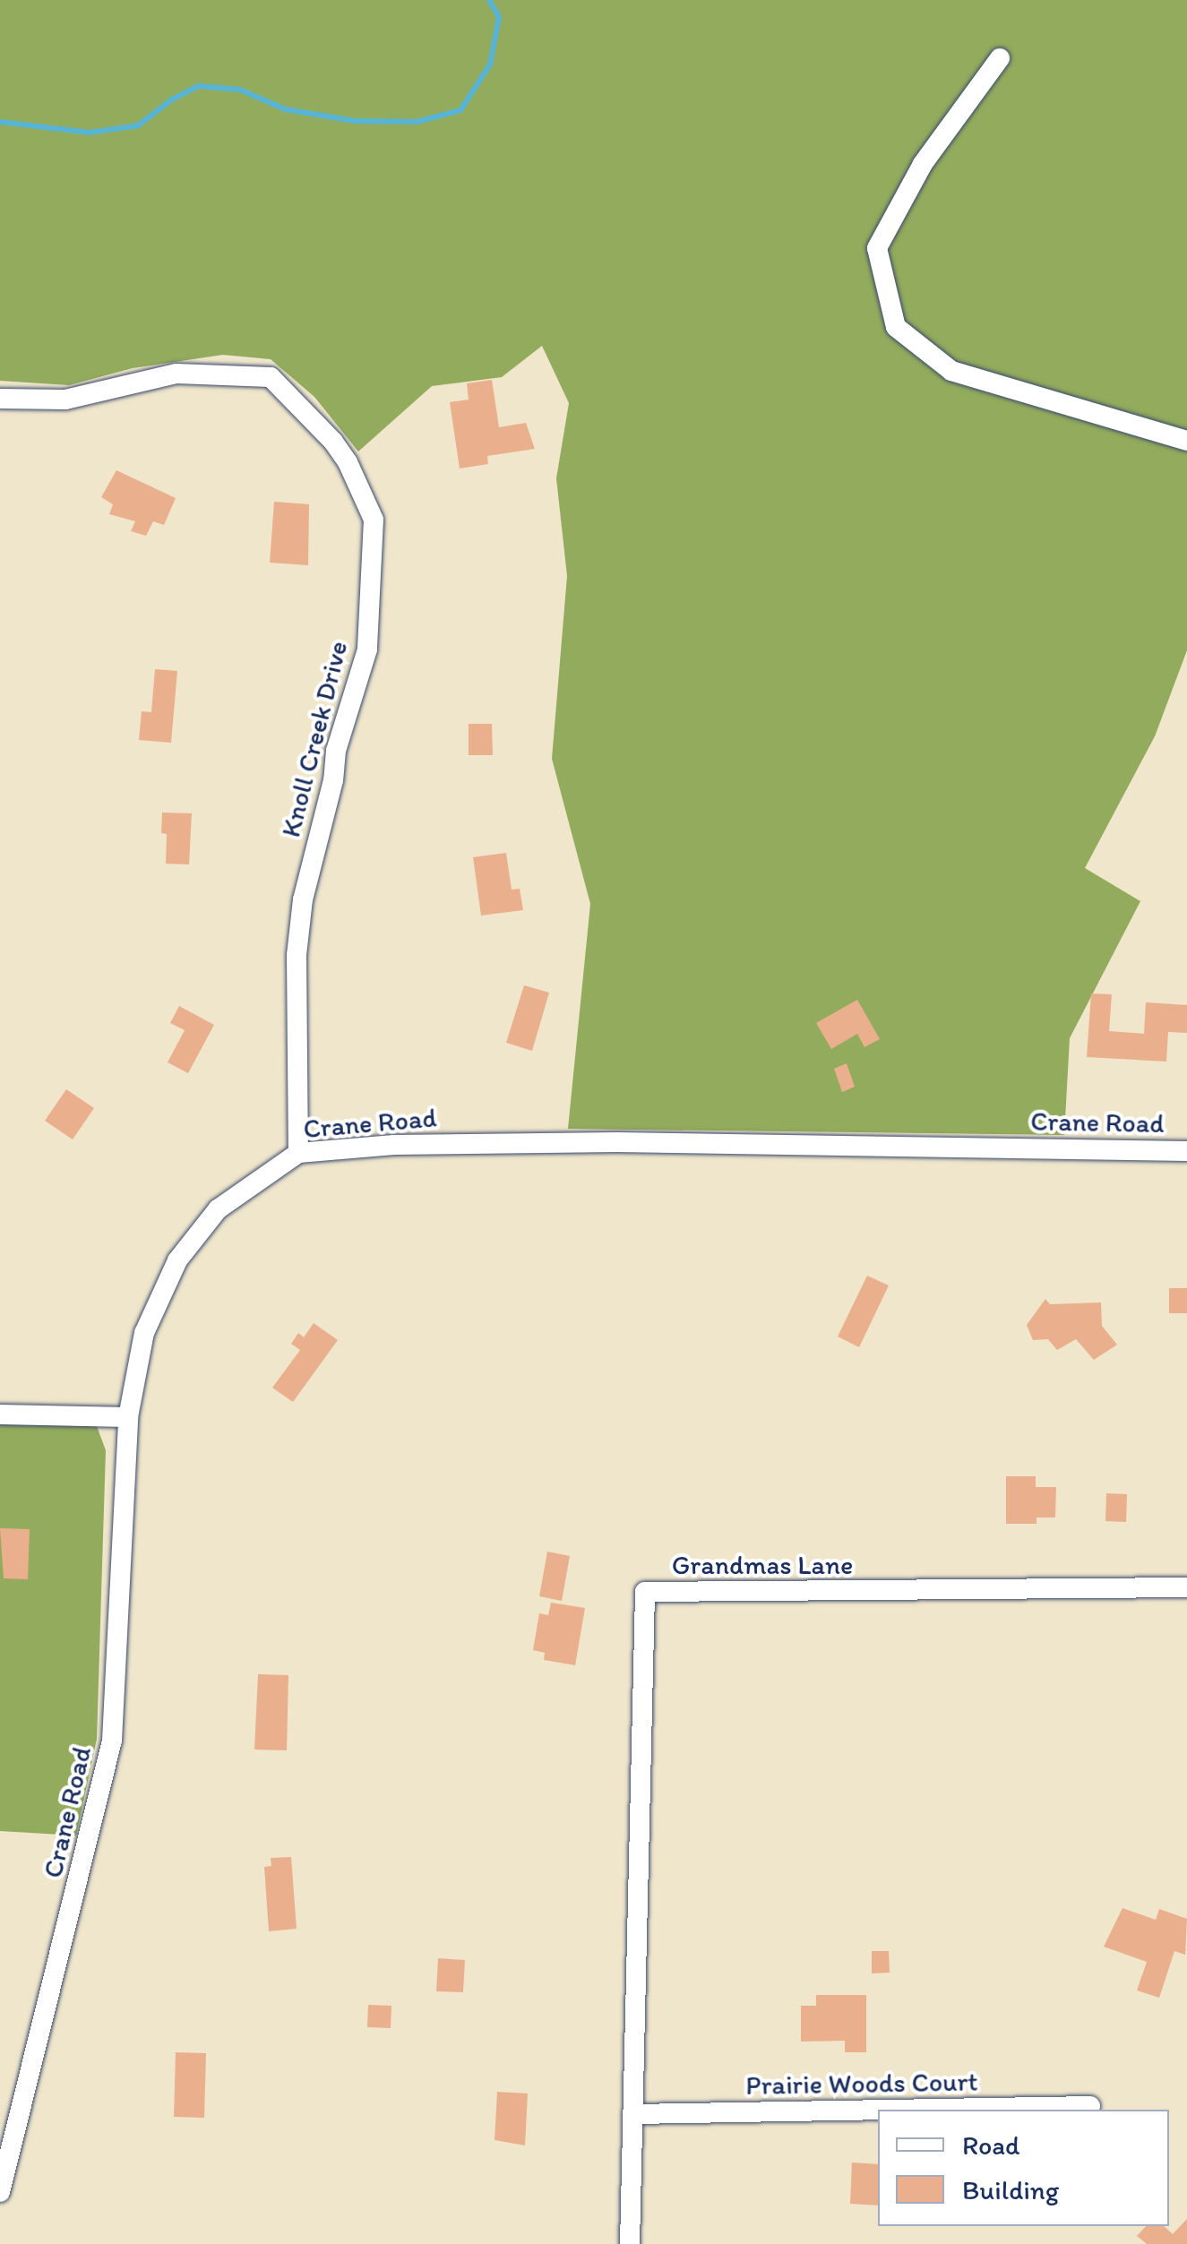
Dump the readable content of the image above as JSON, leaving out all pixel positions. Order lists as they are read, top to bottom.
{
  "streets": {
    "street": [
      "Knoll Creek Drive",
      "Crane Road",
      "Grandmas Lane",
      "Prairie Woods Court"
    ]
  },
  "crossings": [
    ["Knoll Creek Drive", "Crane Road"],
    ["Grandmas Lane", "Prairie Woods Court"]
  ],
  "legend": ["Road", "Building"]
}
